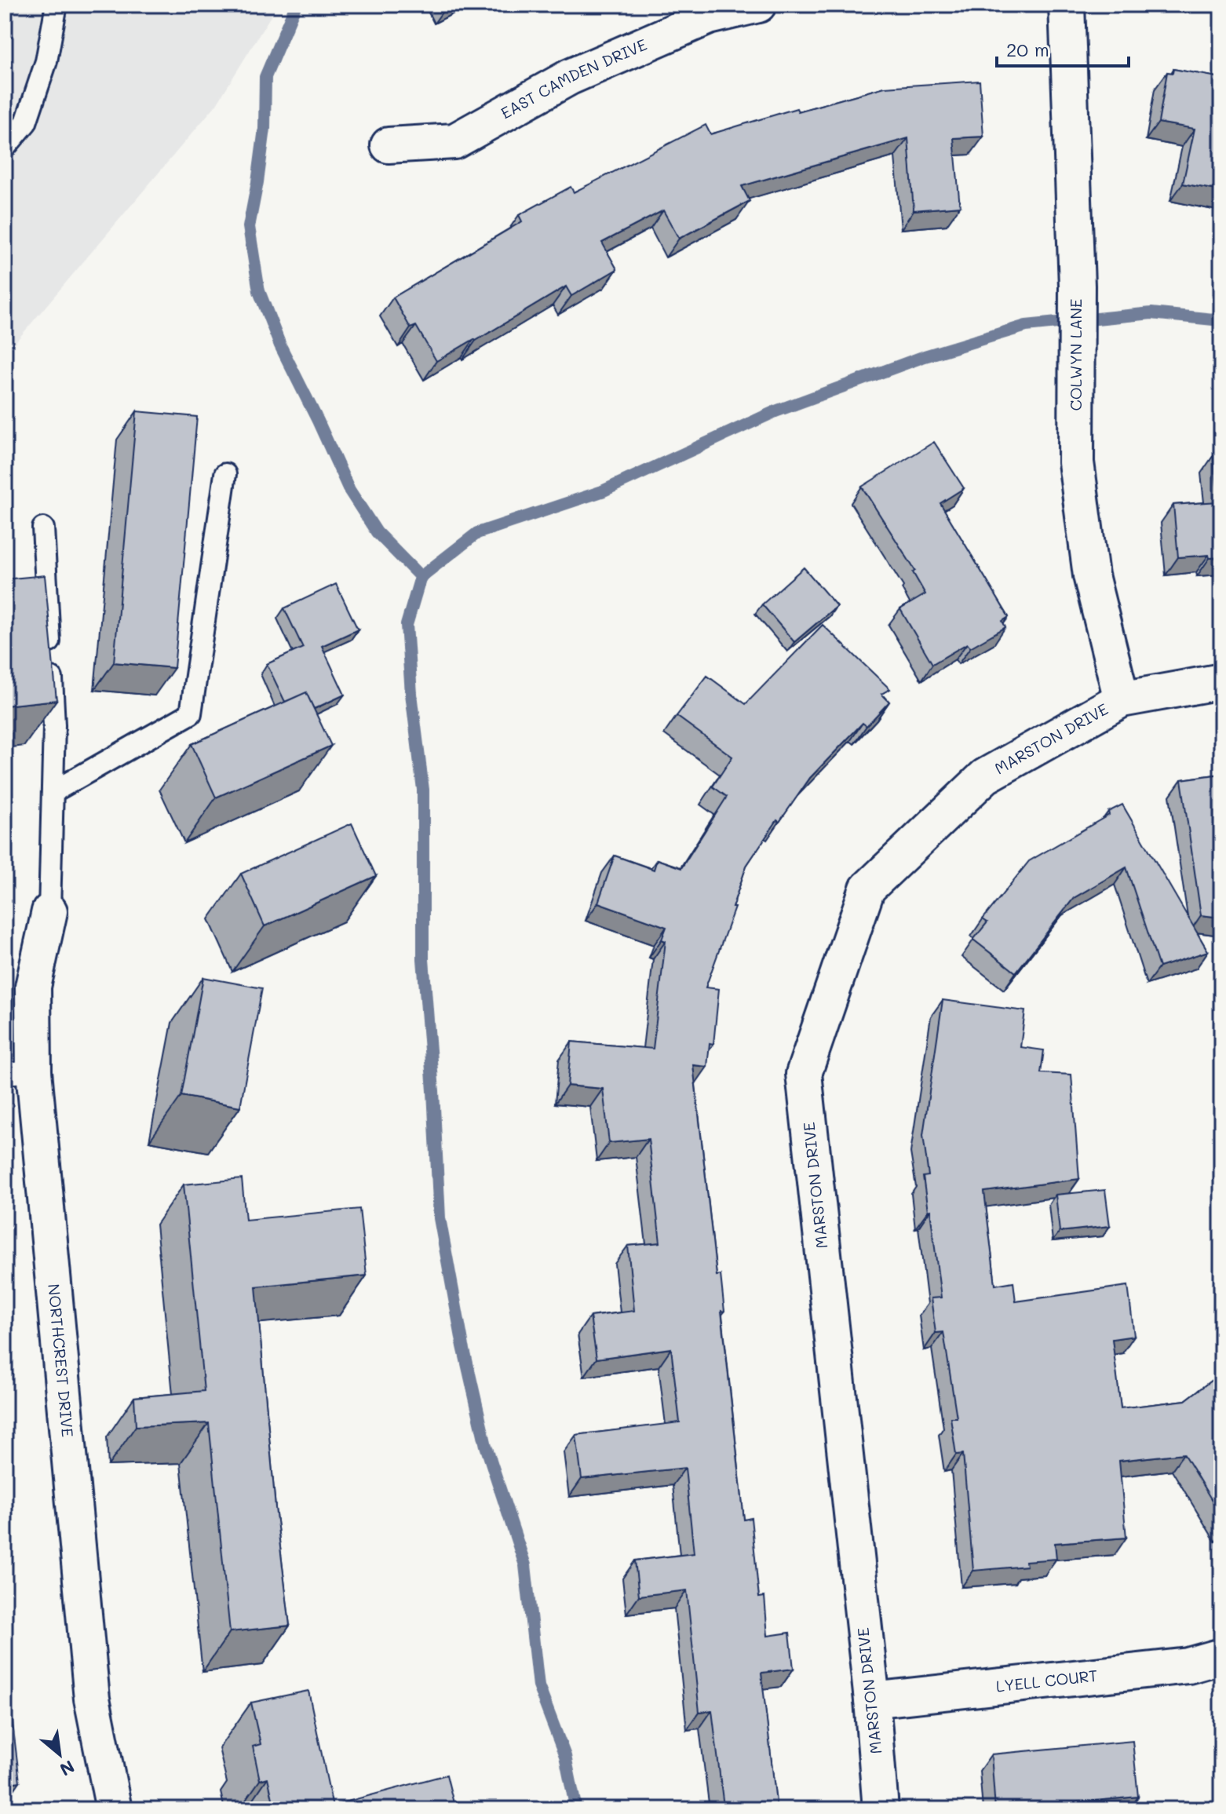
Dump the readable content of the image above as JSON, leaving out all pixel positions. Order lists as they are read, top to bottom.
{
  "streets": {
    "street": [
      "EAST CAMDEN DRIVE",
      "COLWYN LANE",
      "MARSTON DRIVE",
      "NORTHCREST DRIVE",
      "LYELL COURT"
    ]
  },
  "crossings": [
    ["COLWYN LANE", "MARSTON DRIVE"],
    ["MARSTON DRIVE", "LYELL COURT"]
  ],
  "scale_bar": "20 m",
  "north": "bottom right"
}
